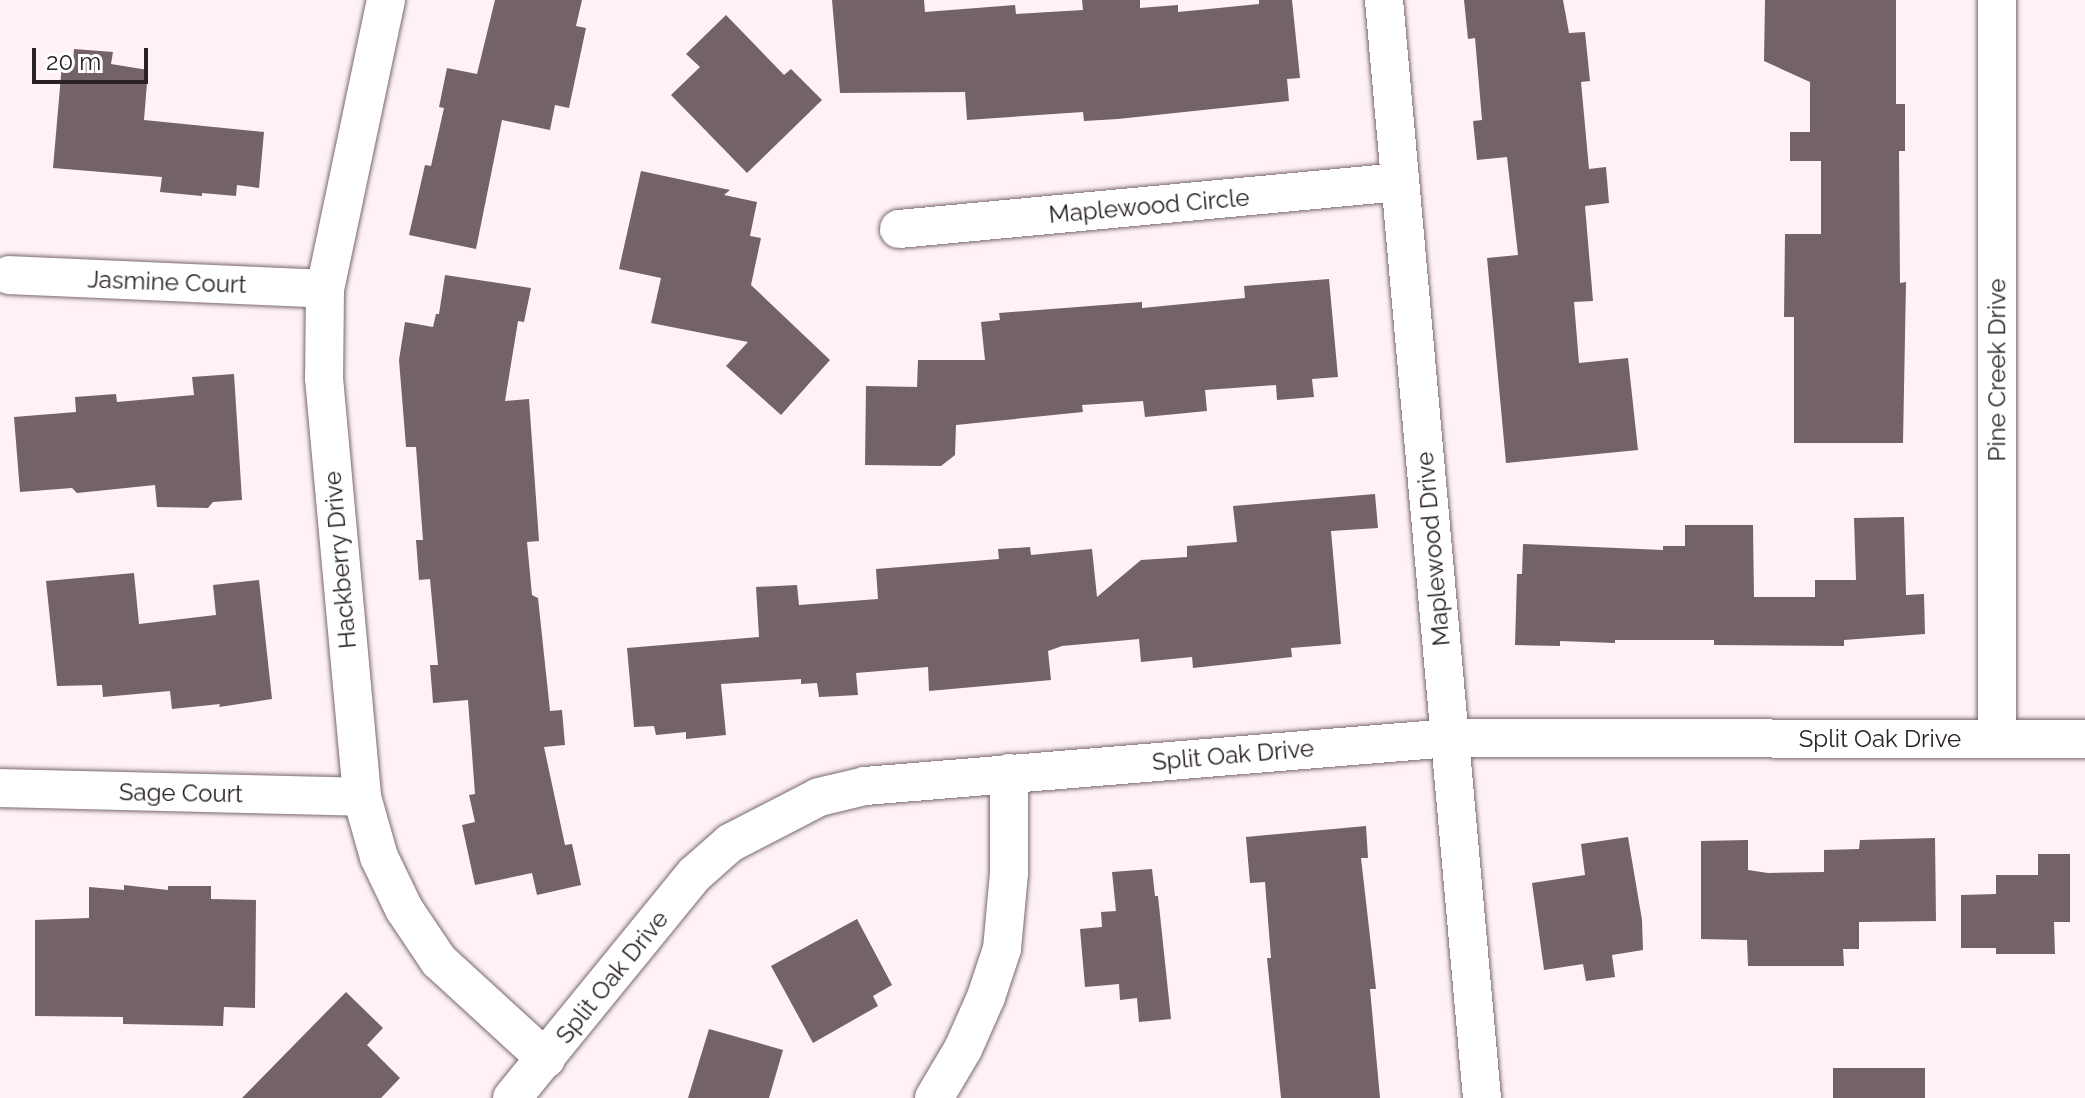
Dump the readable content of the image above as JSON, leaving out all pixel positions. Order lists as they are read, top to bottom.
{
  "streets": {
    "street": [
      "Maplewood Circle",
      "Jasmine Court",
      "Pine Creek Drive",
      "Maplewood Drive",
      "Hackberry Drive",
      "Split Oak Drive",
      "Sage Court"
    ]
  },
  "crossings": [
    ["Maplewood Circle", "Maplewood Drive"],
    ["Jasmine Court", "Hackberry Drive"],
    ["Pine Creek Drive", "Split Oak Drive"],
    ["Maplewood Drive", "Split Oak Drive"],
    ["Hackberry Drive", "Split Oak Drive"],
    ["Hackberry Drive", "Sage Court"]
  ],
  "scale_bar": "20 m"
}
